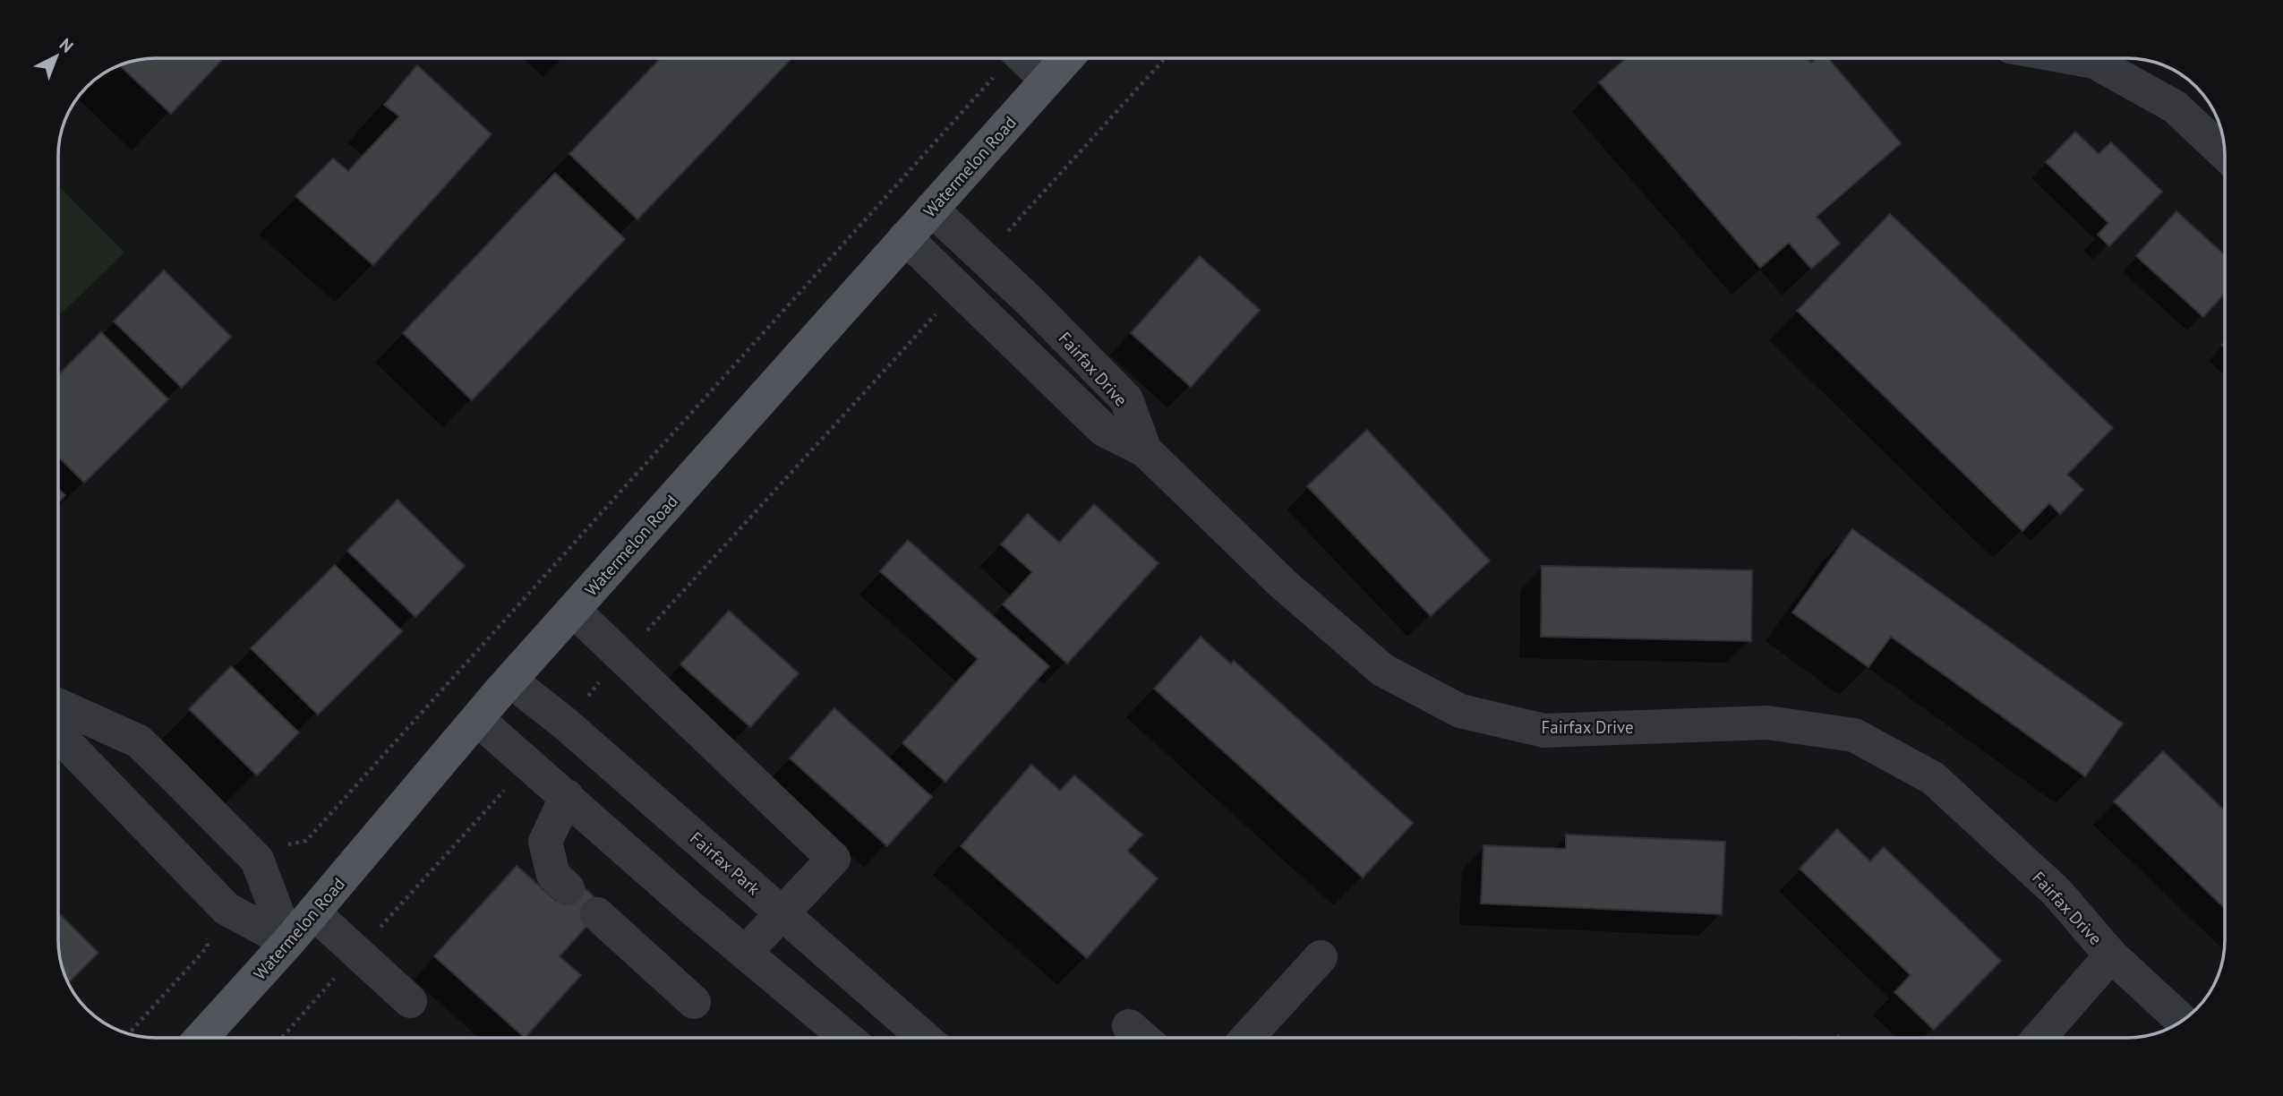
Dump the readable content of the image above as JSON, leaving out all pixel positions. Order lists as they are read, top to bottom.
{
  "streets": {
    "main road": ["Watermelon Road"],
    "street": ["Fairfax Drive", "Fairfax Park"]
  },
  "crossings": [
    ["Watermelon Road", "Fairfax Drive"],
    ["Watermelon Road", "Fairfax Park"]
  ],
  "north": "top right"
}
